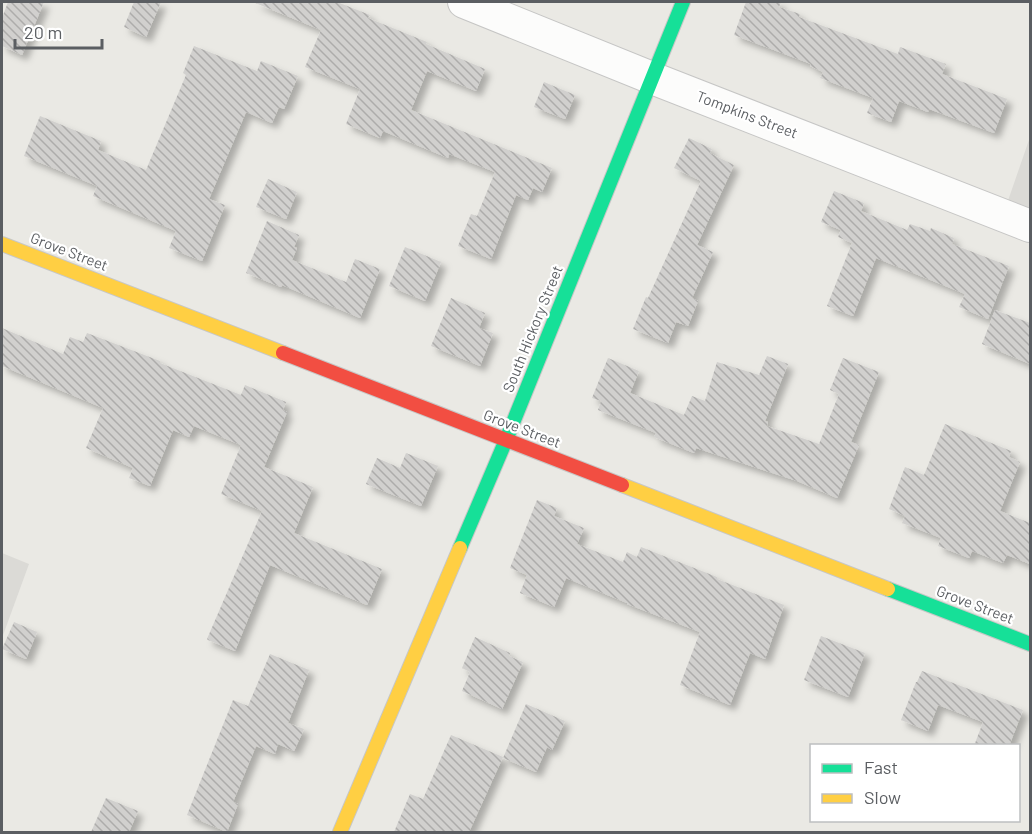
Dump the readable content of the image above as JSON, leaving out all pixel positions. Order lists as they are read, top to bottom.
{
  "streets": {
    "street": ["Tompkins Street", "Grove Street", "South Hickory Street"]
  },
  "crossings": [
    ["Tompkins Street", "South Hickory Street"],
    ["Grove Street", "South Hickory Street"]
  ],
  "legend": ["Fast", "Slow"],
  "scale_bar": "20 m"
}
